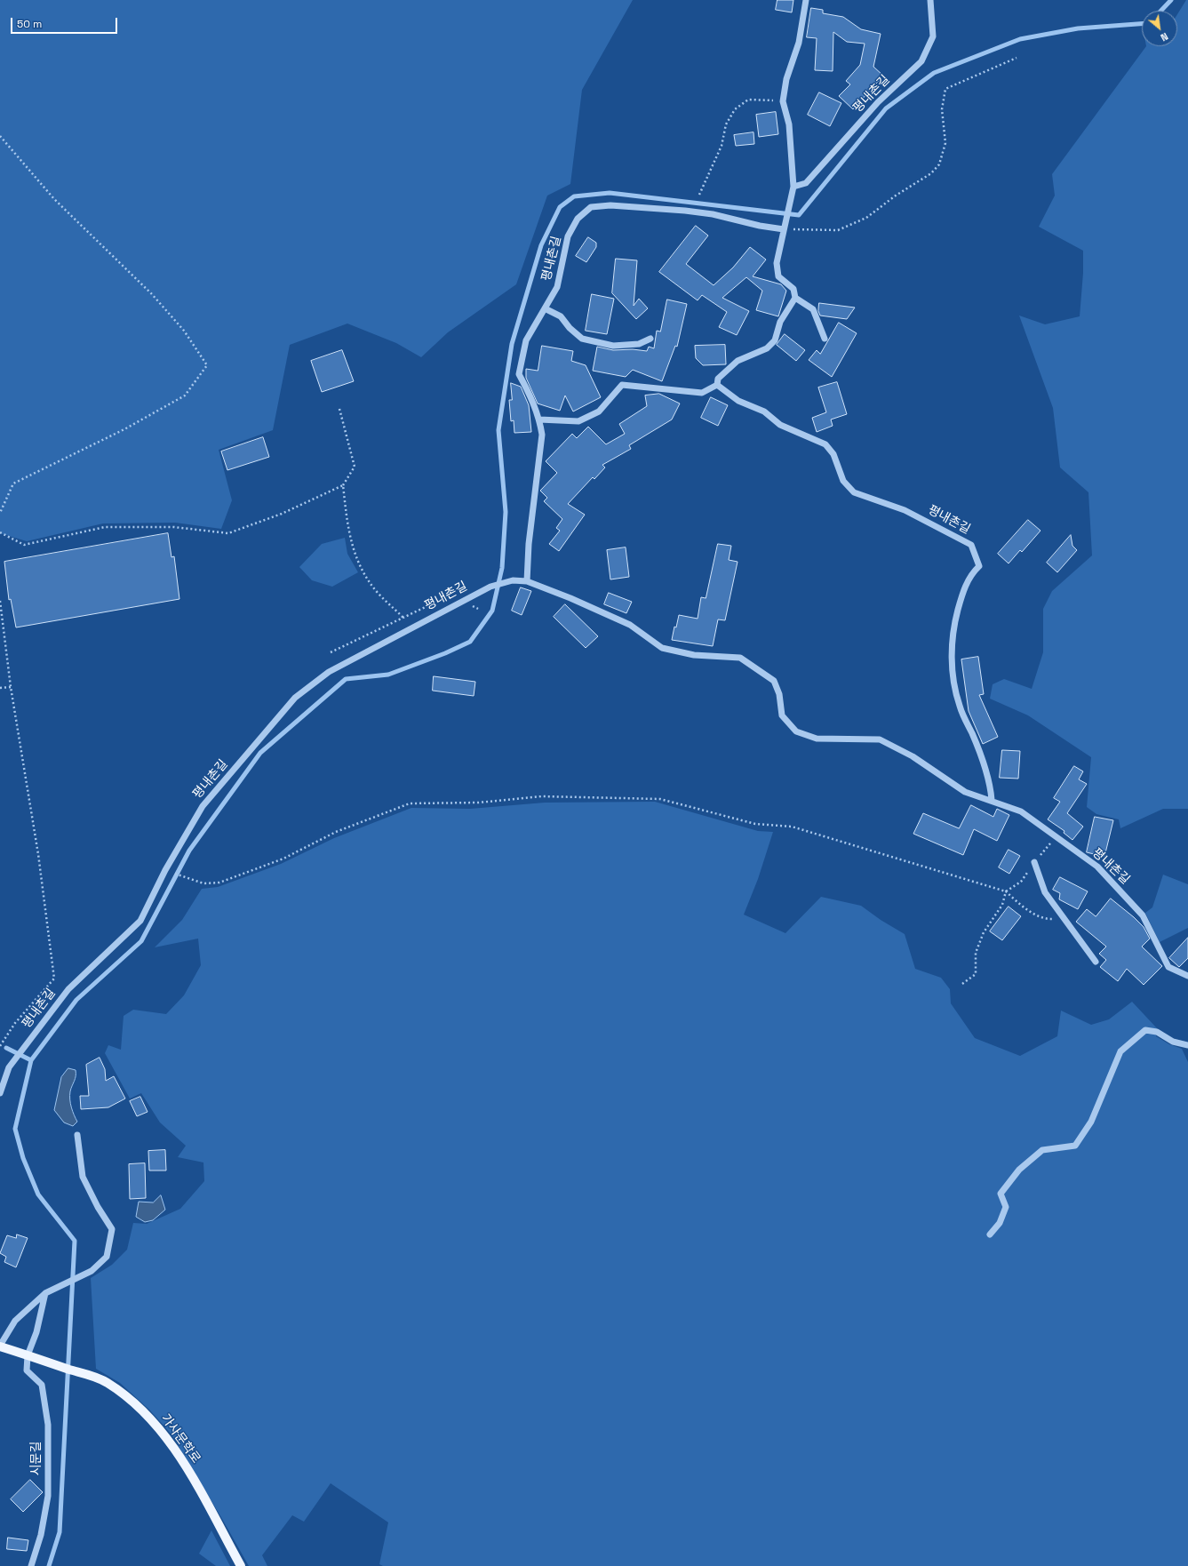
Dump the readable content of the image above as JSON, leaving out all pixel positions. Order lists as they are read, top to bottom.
{
  "streets": {
    "main road": ["가사문학로"],
    "street": ["평내촌길", "시문길"]
  },
  "crossings": [
    ["가사문학로", "시문길"]
  ],
  "scale_bar": "50 m",
  "north": "bottom right"
}
